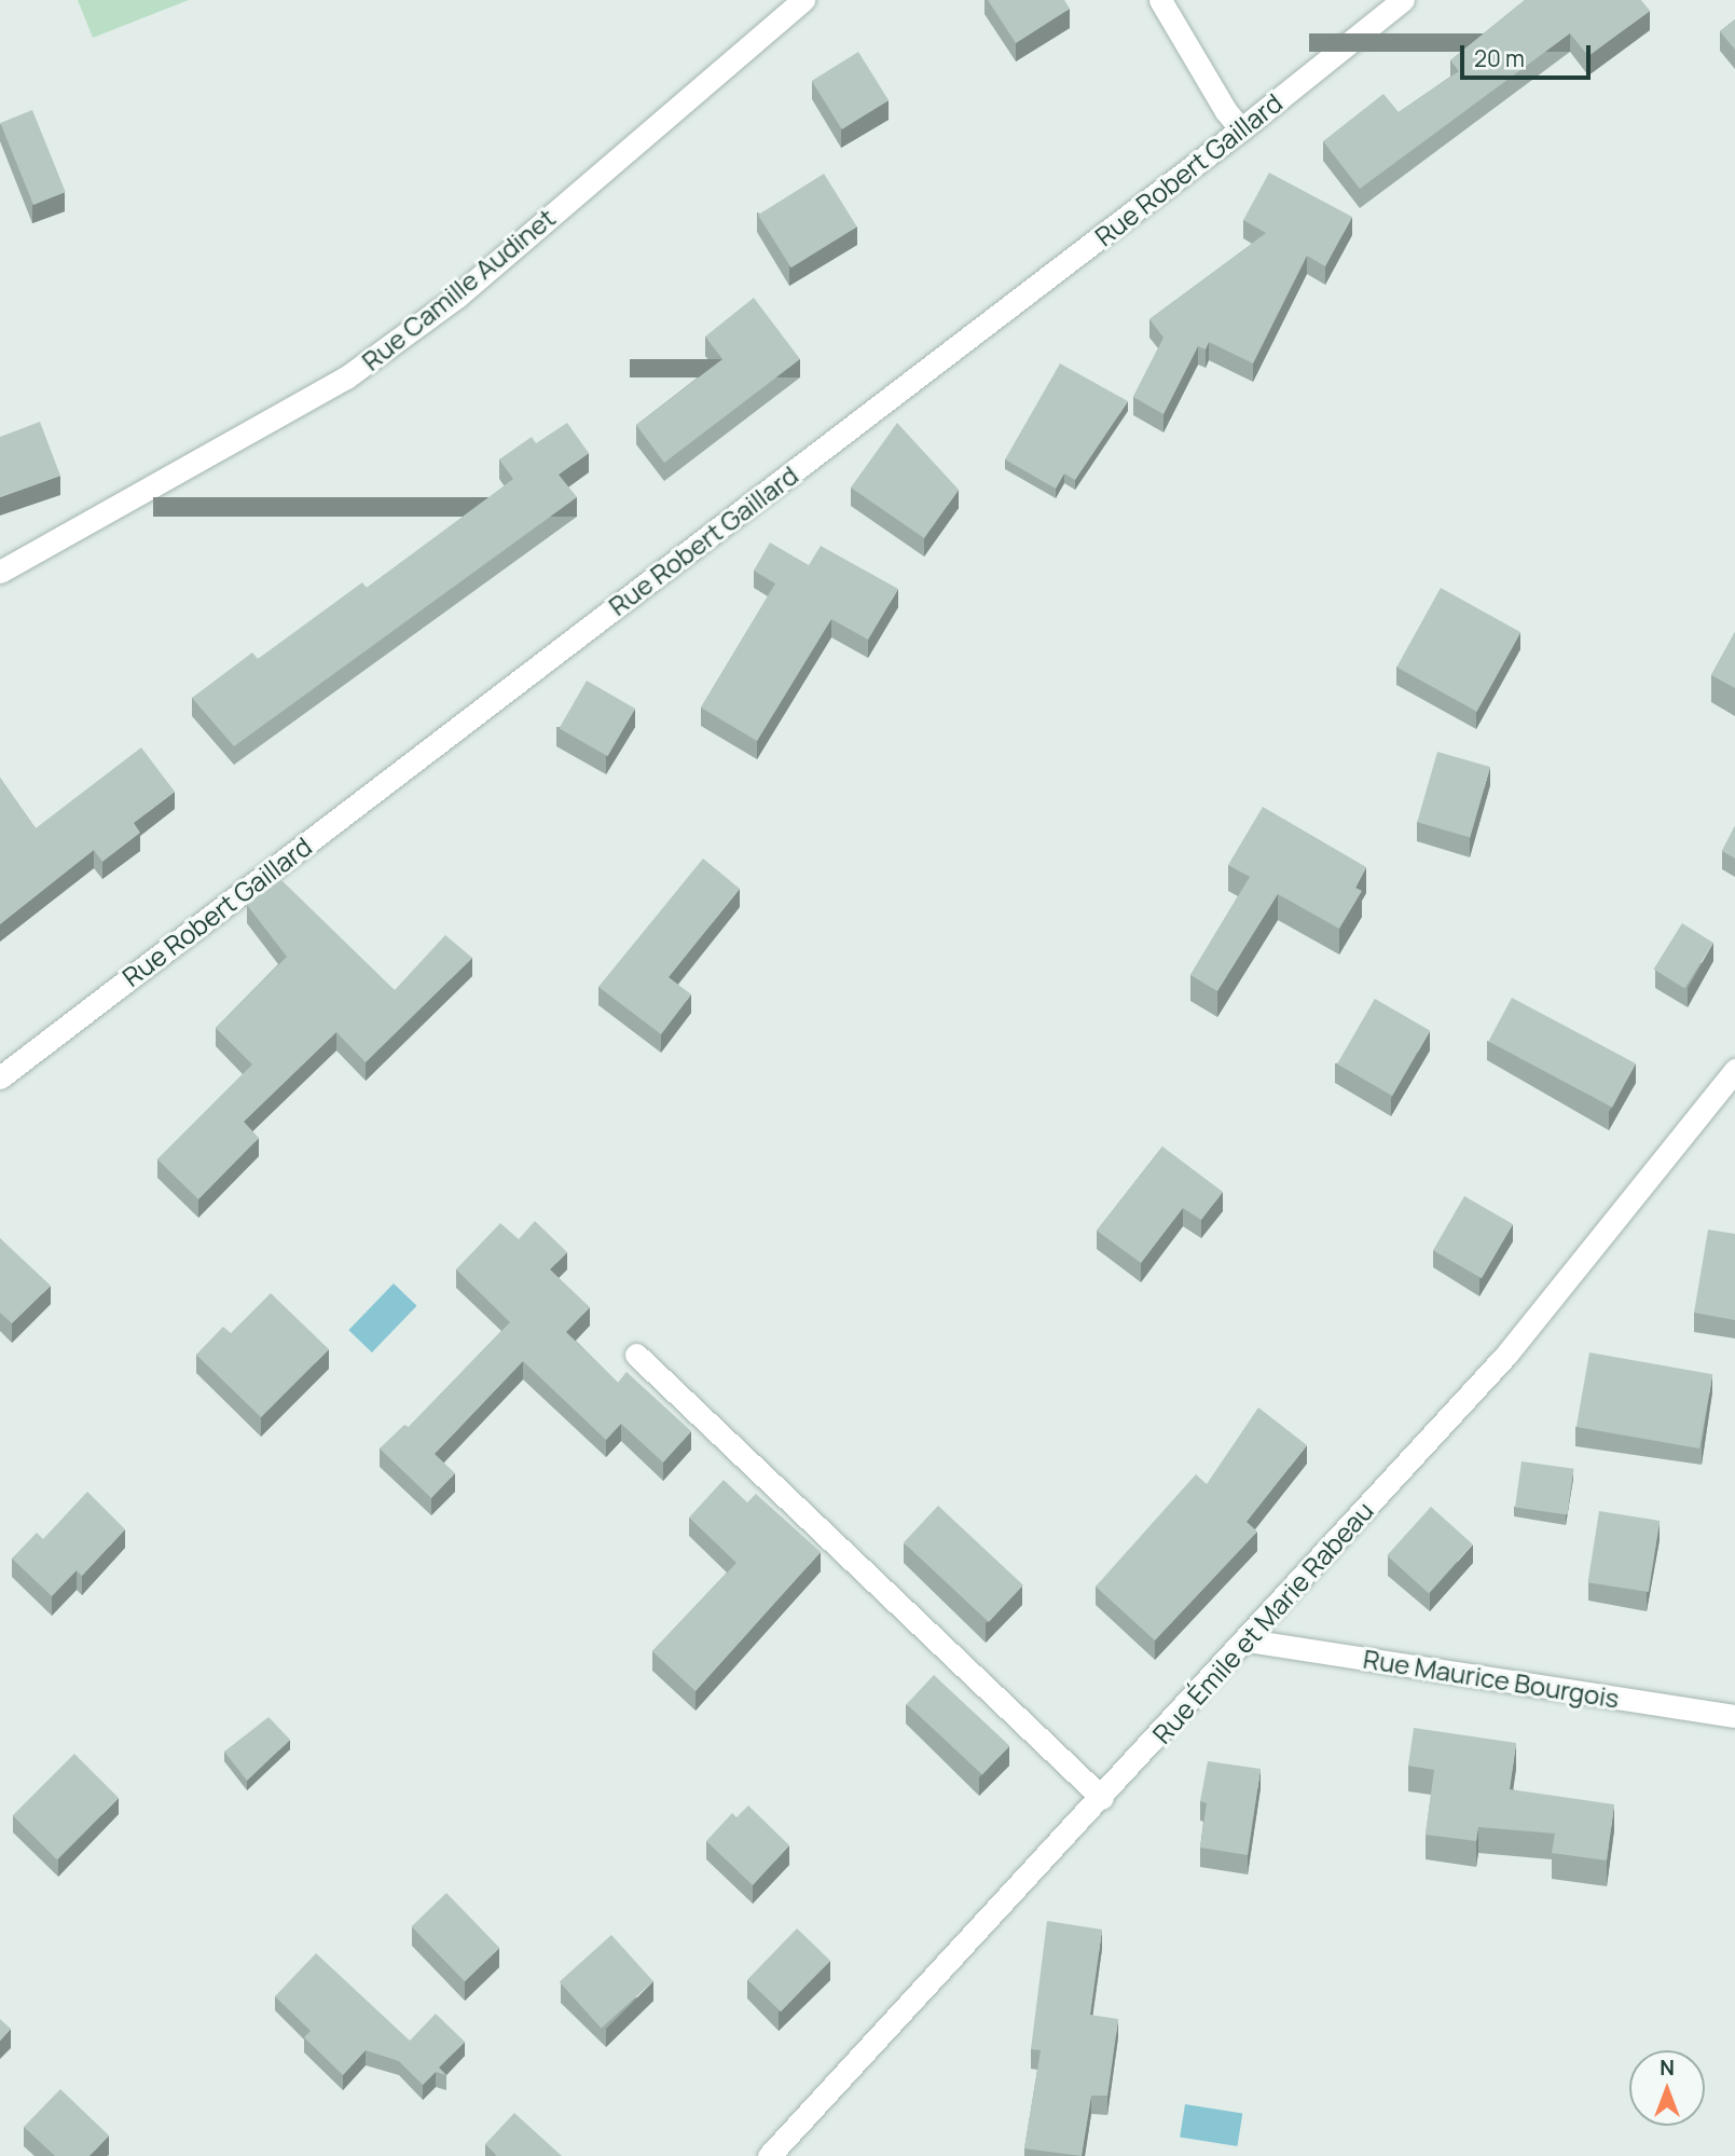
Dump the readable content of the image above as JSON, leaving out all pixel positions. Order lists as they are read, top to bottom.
{
  "streets": {
    "street": [
      "Rue Robert Gaillard",
      "Rue Camille Audinet",
      "Rue Émile et Marie Rabeau",
      "Rue Maurice Bourgois"
    ]
  },
  "crossings": [
    ["Rue Émile et Marie Rabeau", "Rue Maurice Bourgois"]
  ],
  "scale_bar": "20 m",
  "north": "top"
}
